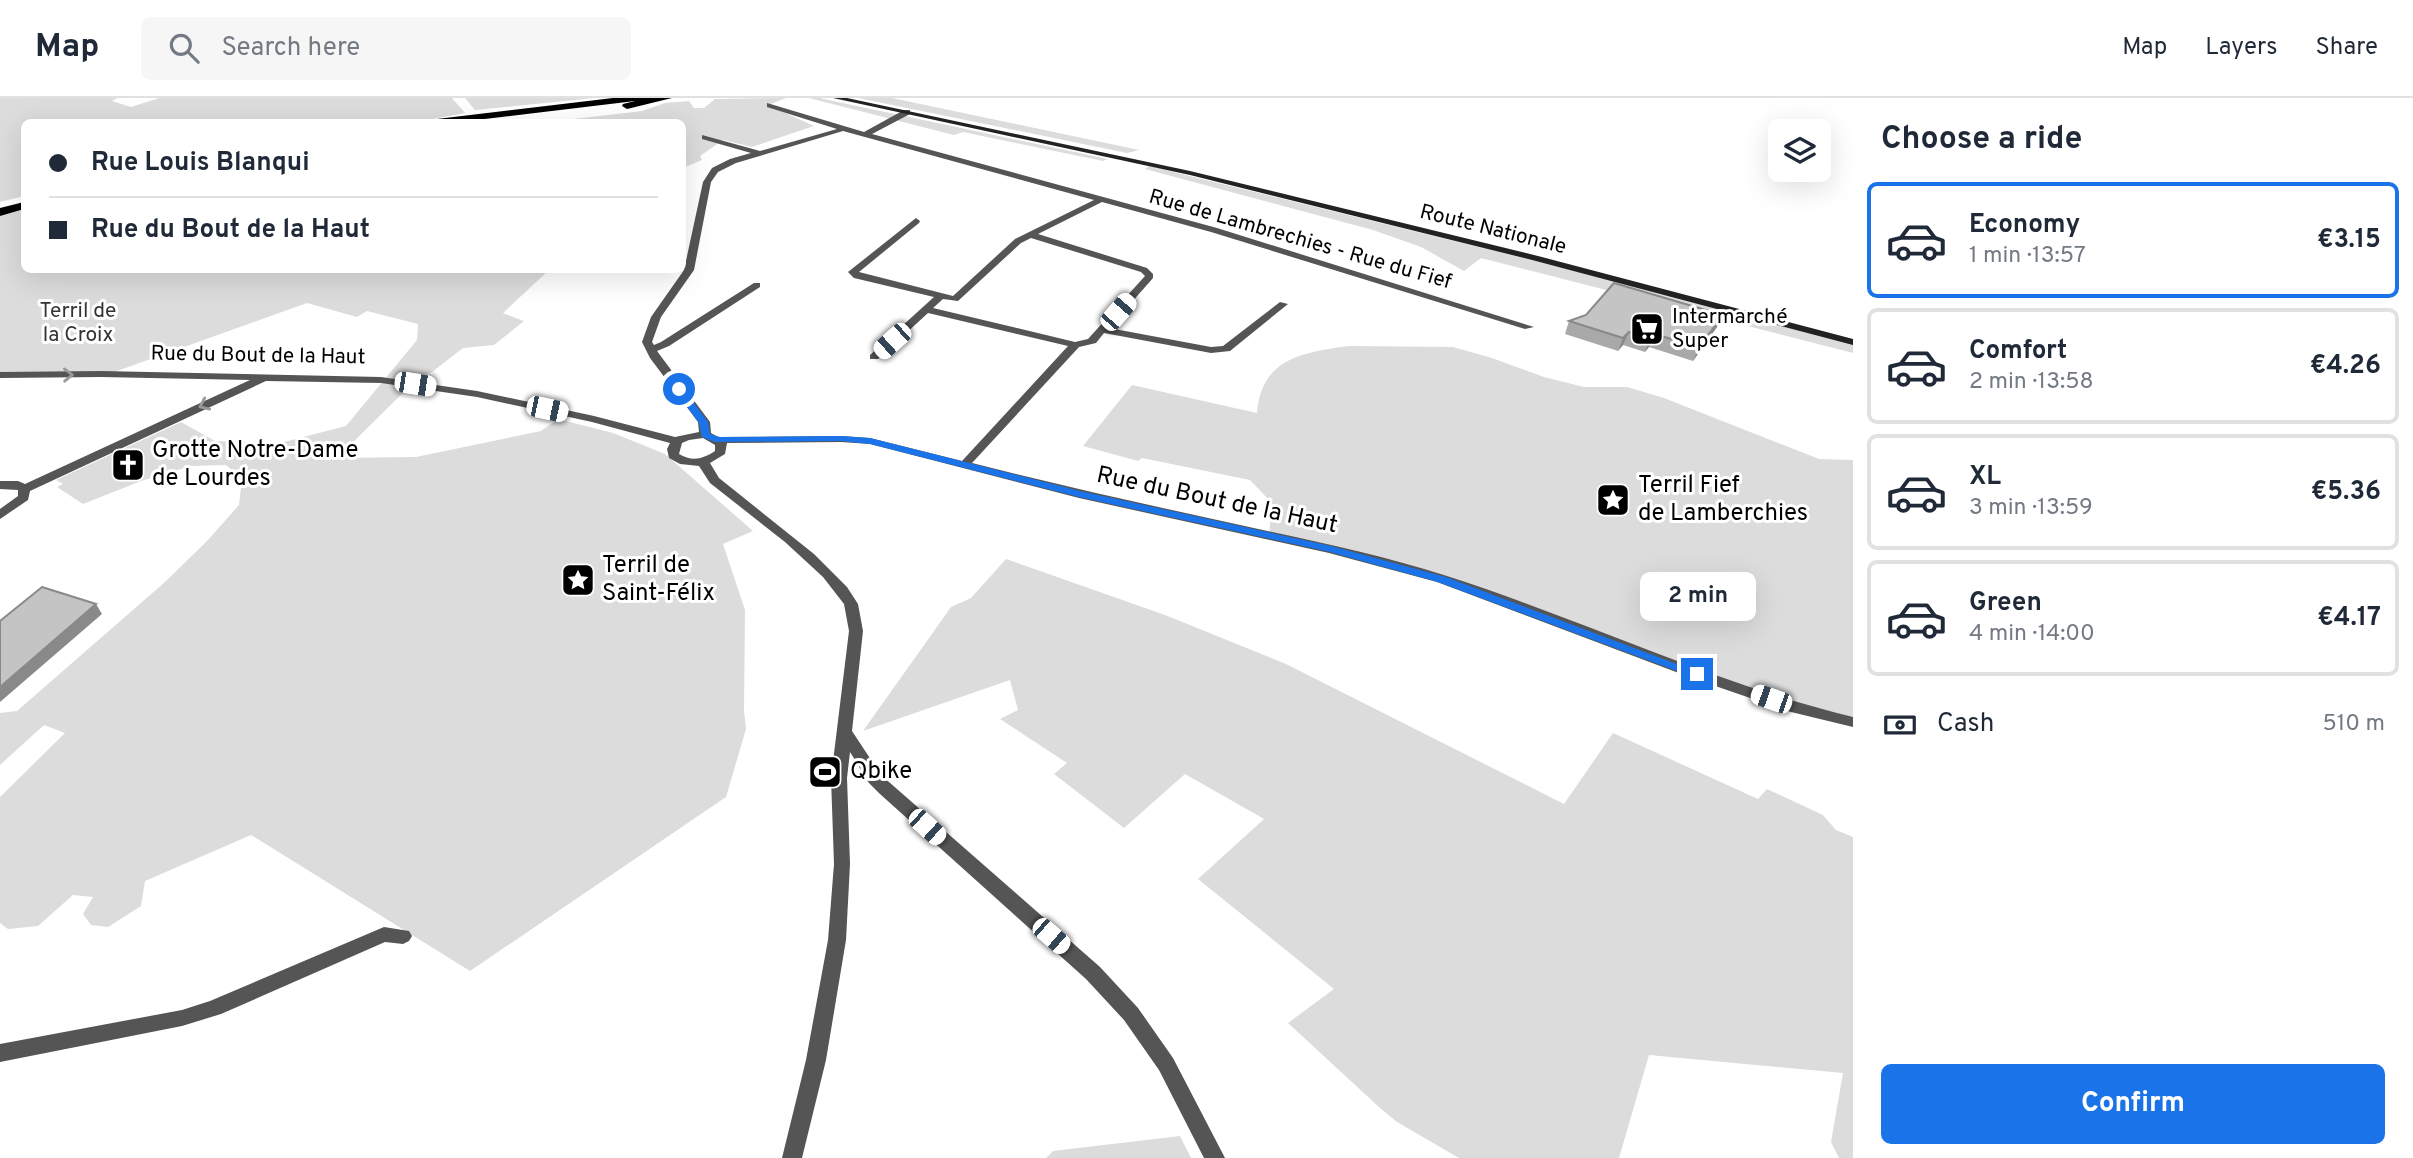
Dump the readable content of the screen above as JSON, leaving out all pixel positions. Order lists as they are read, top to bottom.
{
  "streets": {
    "main road": ["Route Nationale"],
    "street": ["Rue de Lambrechies - Rue du Fief", "Rue du Bout de la Haut"]
  },
  "parks": ["Terril de la Croix"],
  "places": {
    "supermarket": ["Intermarché Super"],
    "church": ["Grotte Notre-Dame de Lourdes"],
    "place": ["Terril Fief de Lamberchies", "Terril de Saint-Félix"],
    "sports": ["Qbike"]
  },
  "page": {
    "header": "Map",
    "search": "Search here",
    "nav": ["Map", "Layers", "Share"],
    "heading": "Choose a ride",
    "banner": ["Rue Louis Blanqui", "Rue du Bout de la Haut"],
    "list": [
      {
        "name": "Economy",
        "note": "1 min · 13:57",
        "value": "€3.15"
      },
      {
        "name": "Comfort",
        "note": "2 min · 13:58",
        "value": "€4.26"
      },
      {
        "name": "XL",
        "note": "3 min · 13:59",
        "value": "€5.36"
      },
      {
        "name": "Green",
        "note": "4 min · 14:00",
        "value": "€4.17"
      }
    ],
    "bubble": "2 min",
    "pay": ["Cash", "510 m"],
    "buttons": "Confirm"
  }
}
